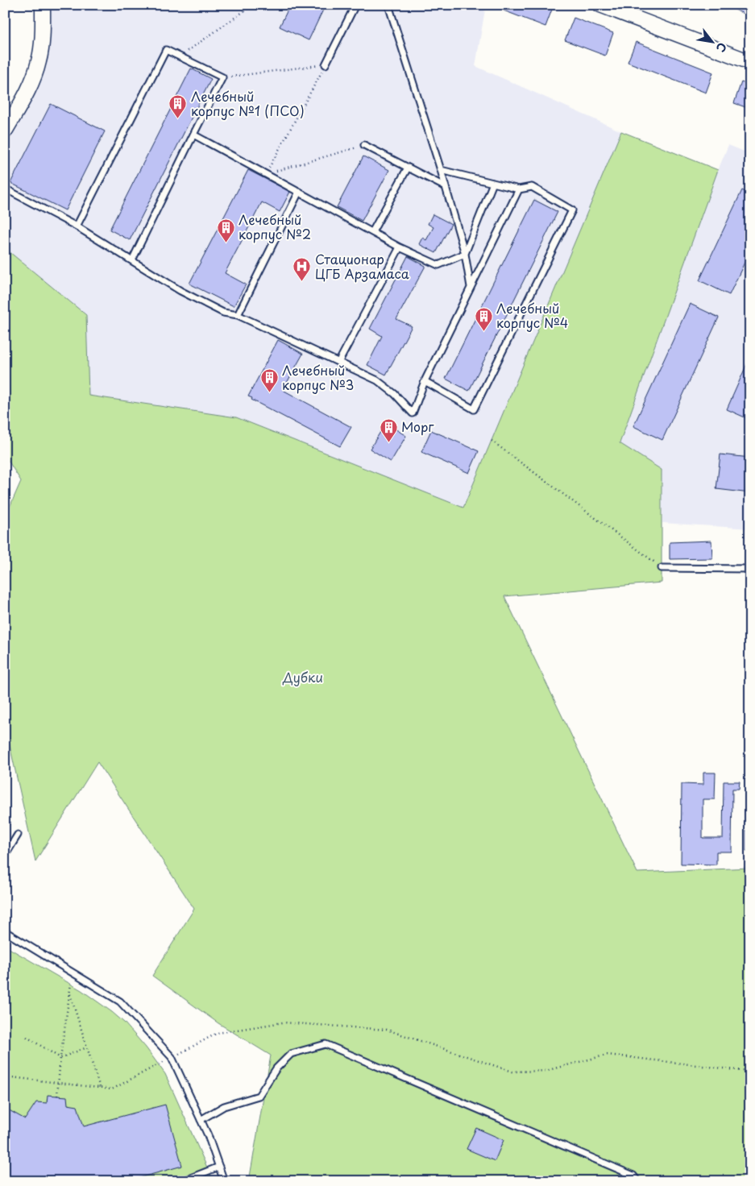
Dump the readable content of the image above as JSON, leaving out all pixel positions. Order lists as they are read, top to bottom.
{
  "parks": ["Дубки"],
  "places": {
    "building": [
      "Лечебный корпус №1 (ПСО)",
      "Лечебный корпус №2",
      "Лечебный корпус №4",
      "Лечебный корпус №3",
      "Морг"
    ],
    "hospital": ["Стационар ЦГБ Арзамаса"]
  },
  "north": "bottom right"
}
